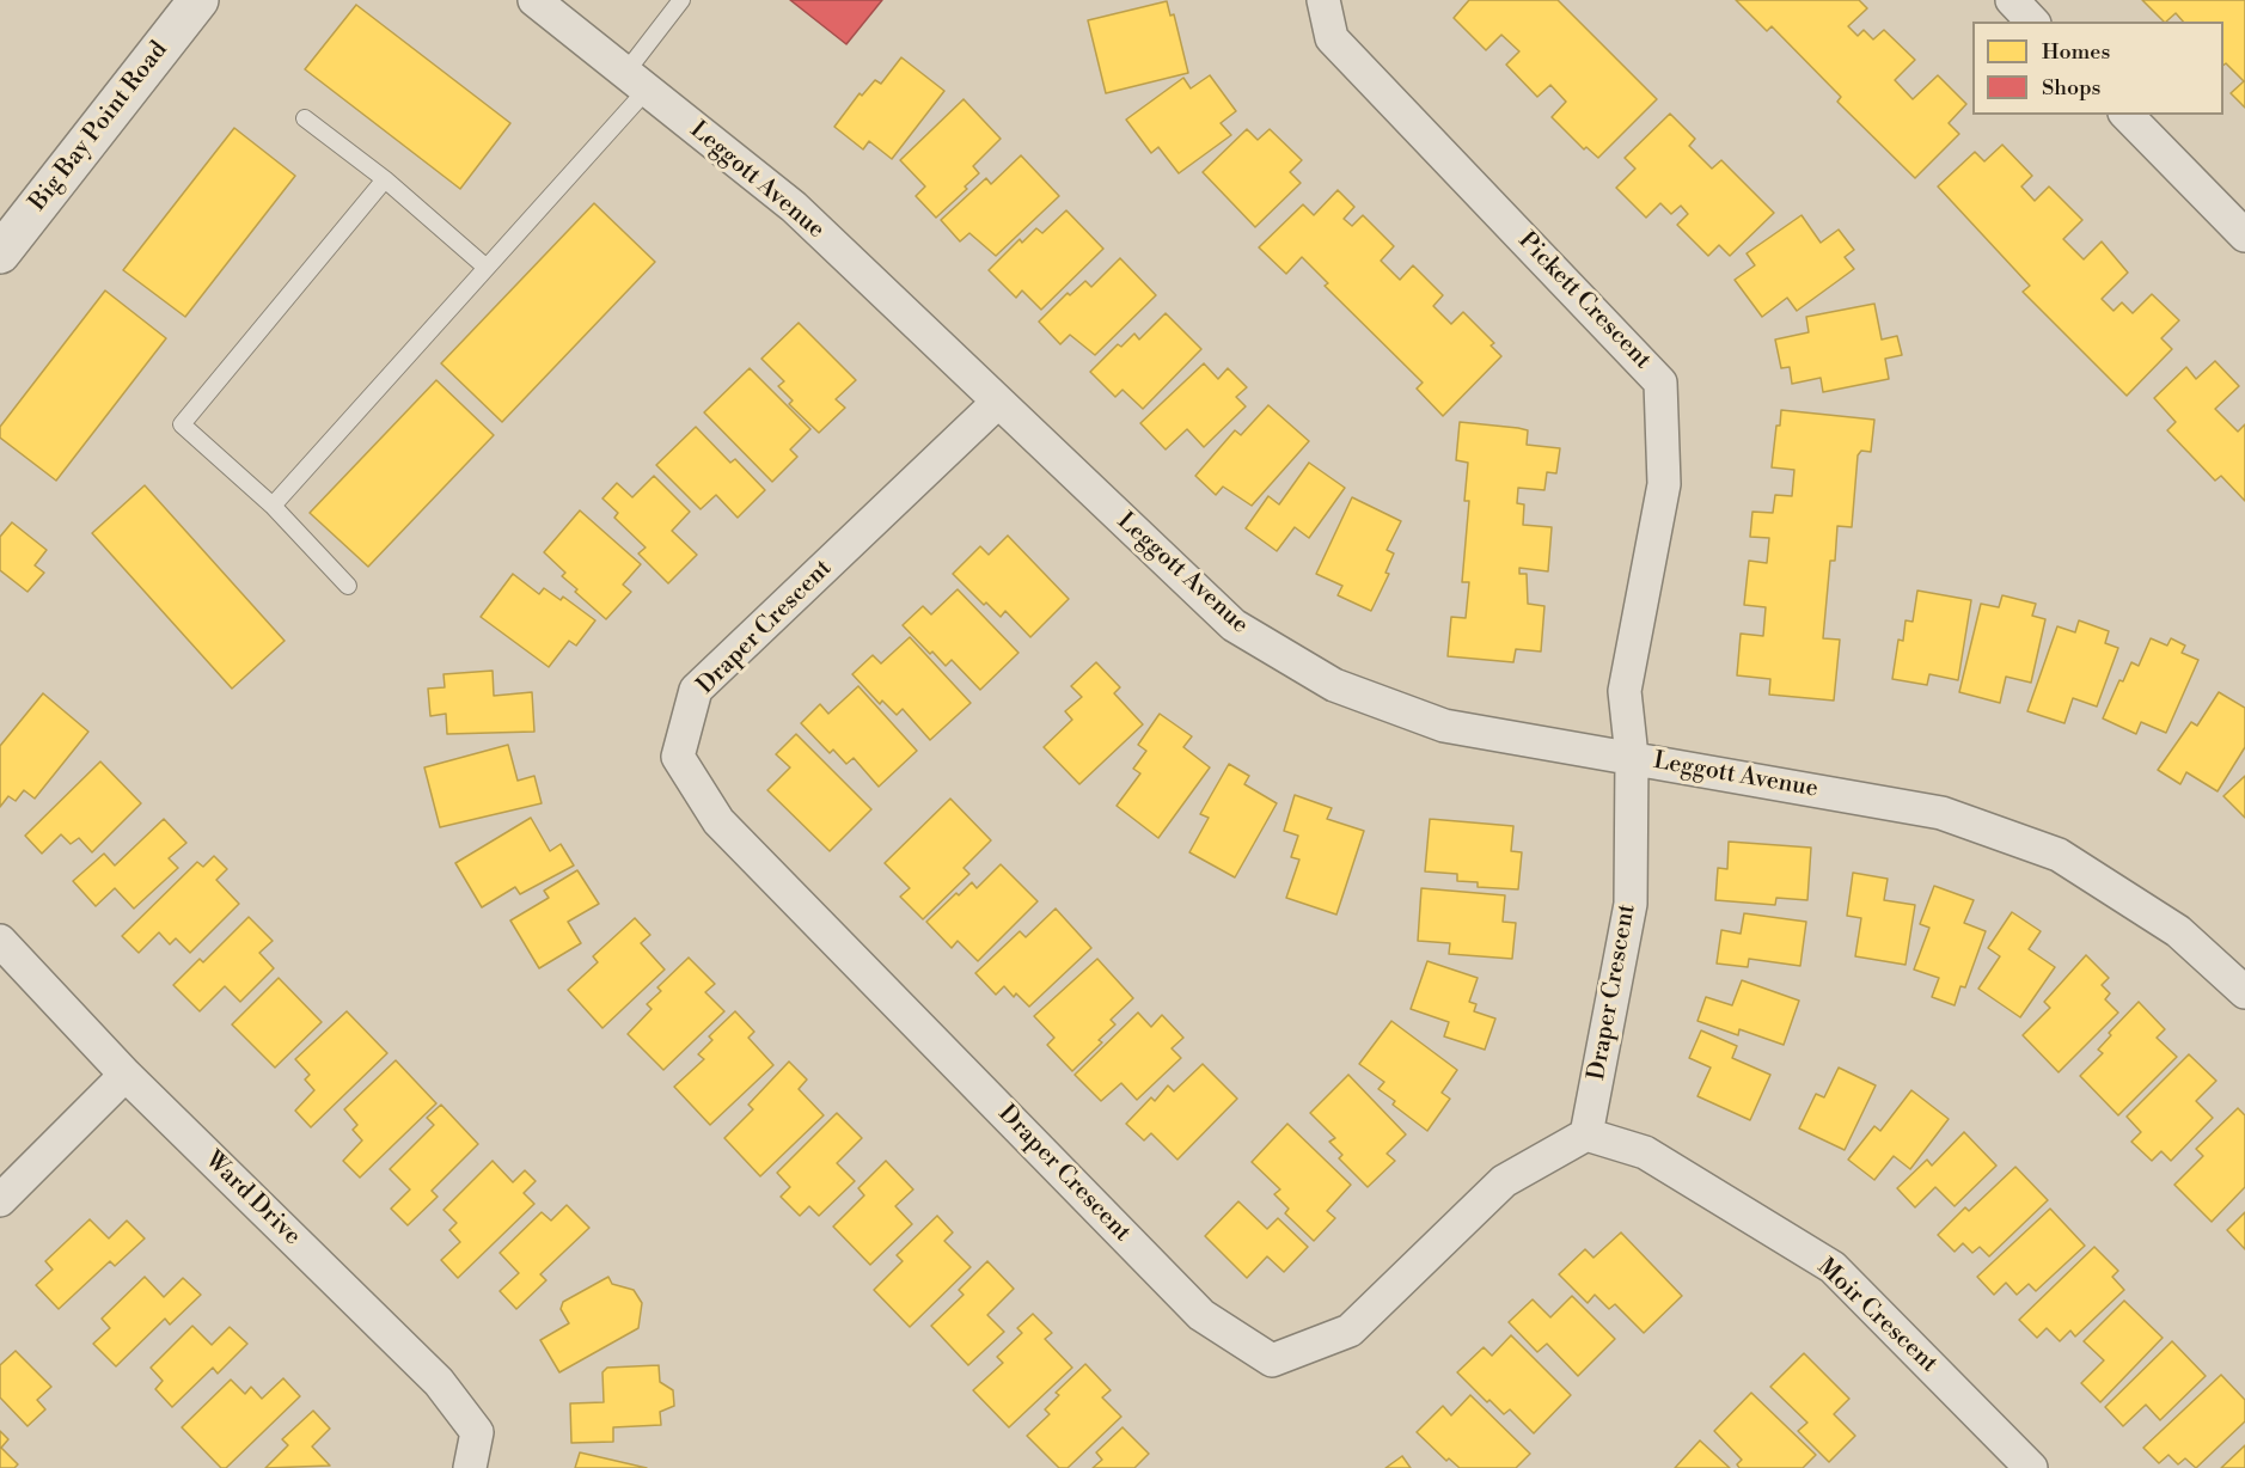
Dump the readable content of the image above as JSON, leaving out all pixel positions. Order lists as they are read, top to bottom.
{
  "streets": {
    "street": [
      "Big Bay Point Road",
      "Leggott Avenue",
      "Pickett Crescent",
      "Draper Crescent",
      "Ward Drive",
      "Moir Crescent"
    ]
  },
  "crossings": [
    ["Leggott Avenue", "Pickett Crescent"],
    ["Leggott Avenue", "Draper Crescent"],
    ["Pickett Crescent", "Draper Crescent"],
    ["Draper Crescent", "Moir Crescent"]
  ],
  "legend": ["Homes", "Shops"]
}
